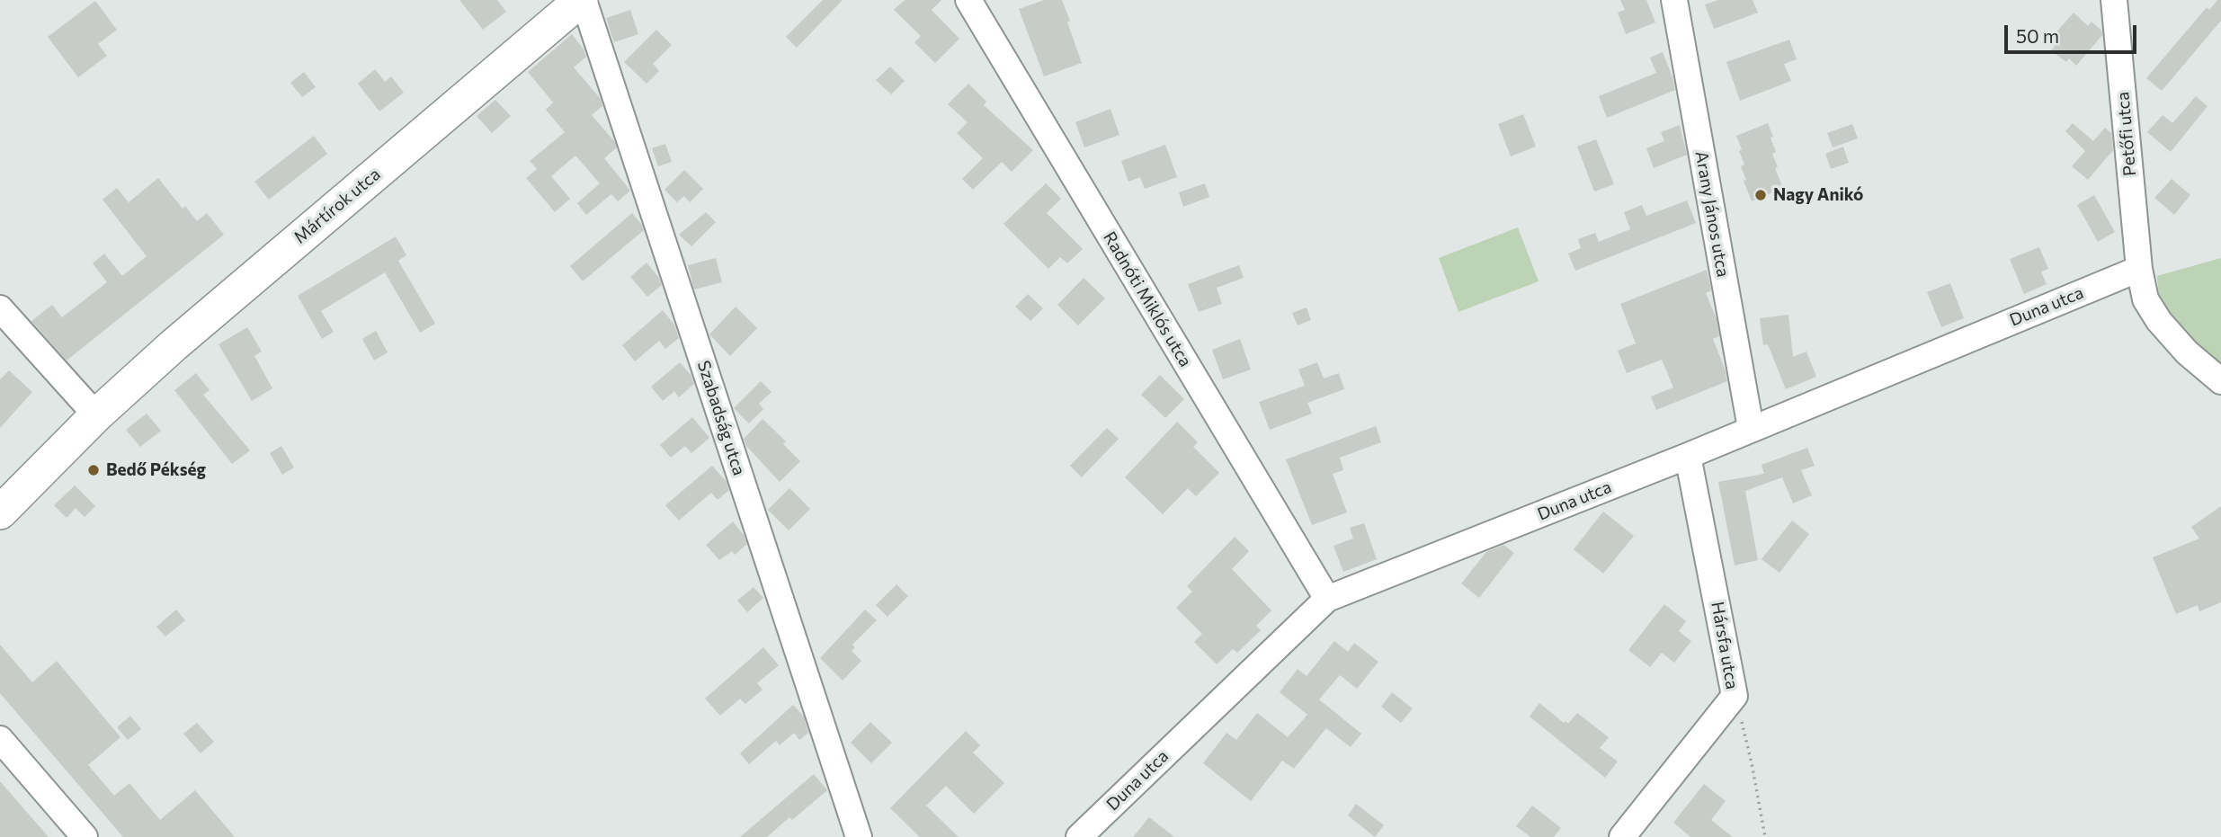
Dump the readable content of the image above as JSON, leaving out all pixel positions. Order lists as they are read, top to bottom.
{
  "streets": {
    "main road": ["Mártírok utca"],
    "street": [
      "Petőfi utca",
      "Arany János utca",
      "Radnóti Miklós utca",
      "Duna utca",
      "Szabadság utca",
      "Hársfa utca"
    ]
  },
  "crossings": [
    ["Petőfi utca", "Duna utca"],
    ["Mártírok utca", "Szabadság utca"],
    ["Arany János utca", "Duna utca"],
    ["Radnóti Miklós utca", "Duna utca"],
    ["Duna utca", "Hársfa utca"]
  ],
  "places": ["Nagy Anikó", "Bedő Pékség"],
  "scale_bar": "50 m"
}
